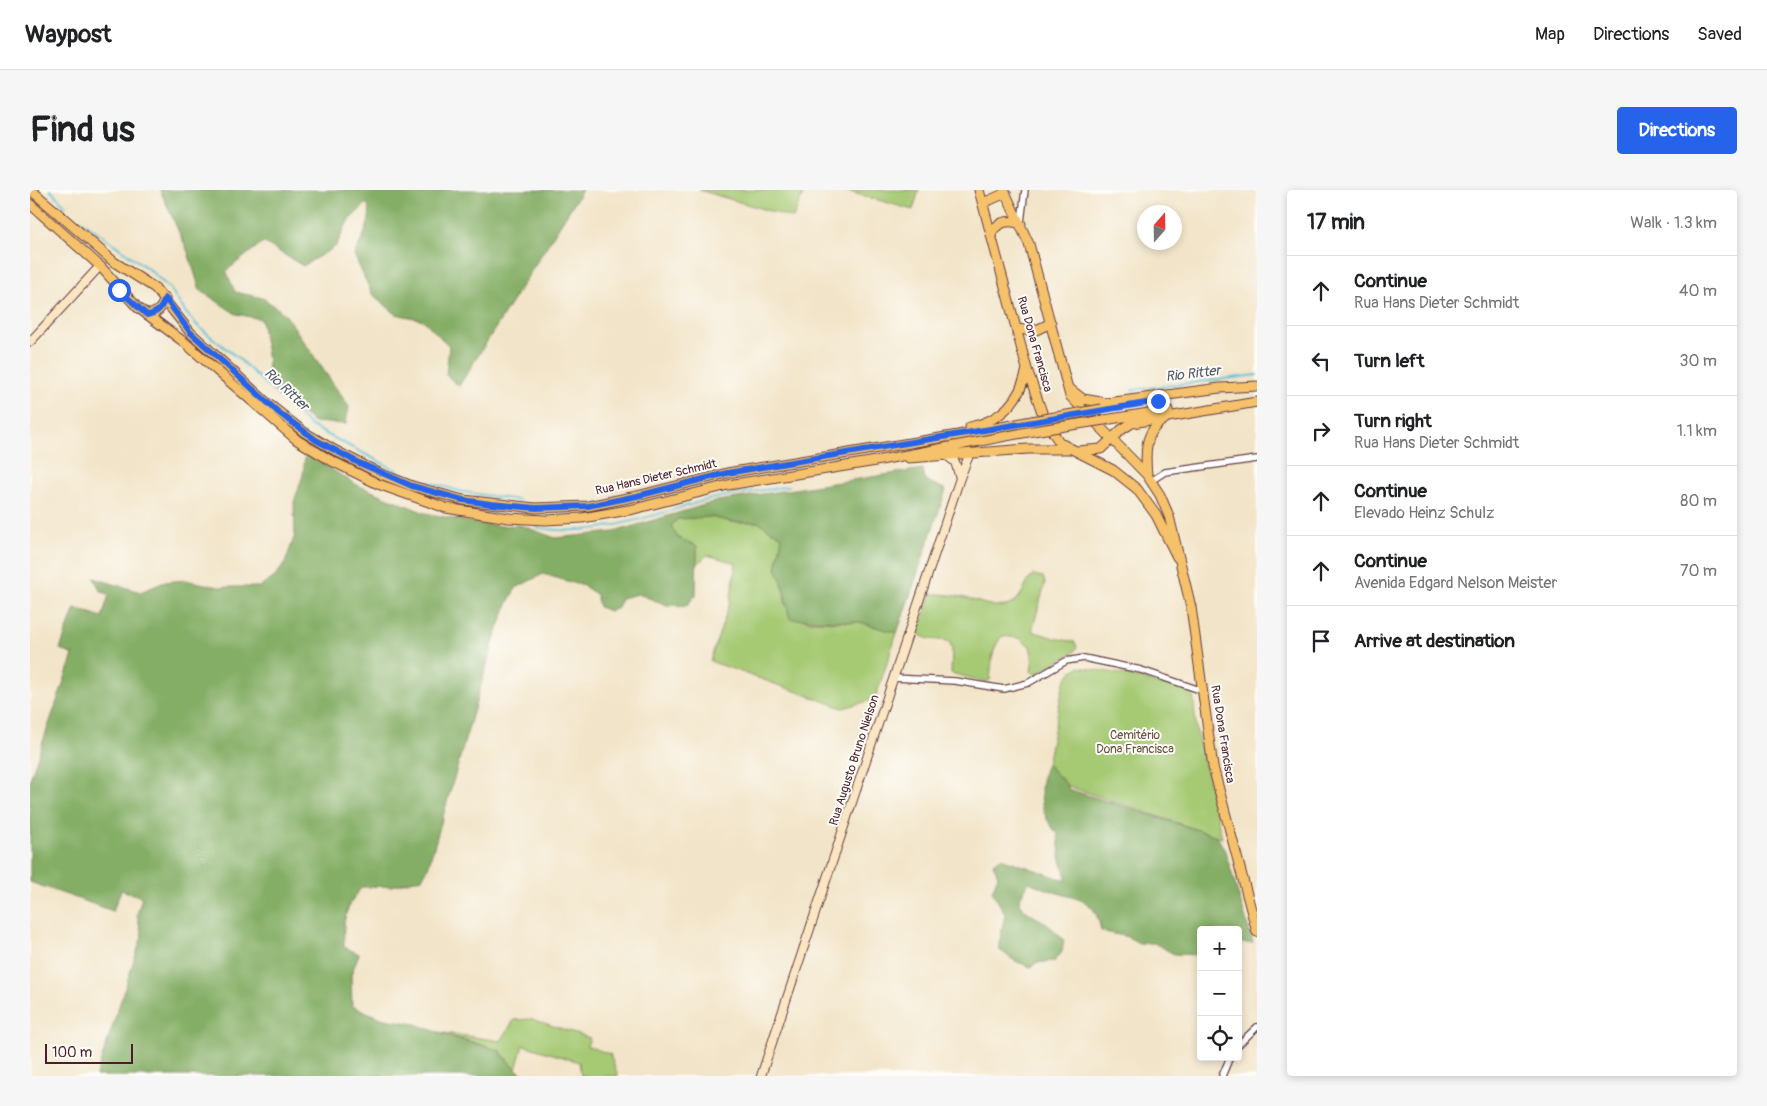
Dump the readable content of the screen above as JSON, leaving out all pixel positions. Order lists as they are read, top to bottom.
{
  "streets": {
    "main road": ["Rua Dona Francisca", "Rua Hans Dieter Schmidt", "Rua Augusto Bruno Nielson"]
  },
  "water": ["Rio Ritter"],
  "parks": ["Cemitério Dona Francisca"],
  "scale_bar": "100 m",
  "north": "top",
  "page": {
    "header": "Waypost",
    "nav": ["Map", "Directions", "Saved"],
    "buttons": "Directions",
    "title": "Find us",
    "heading": ["17 min", "Walk · 1.3 km"],
    "list": [
      ["Continue", "Rua Hans Dieter Schmidt", "40 m"],
      ["Turn left", "30 m"],
      ["Turn right", "Rua Hans Dieter Schmidt", "1.1 km"],
      ["Continue", "Elevado Heinz Schulz", "80 m"],
      ["Continue", "Avenida Edgard Nelson Meister", "70 m"],
      "Arrive at destination"
    ],
    "map_buttons": ["+", "−"],
    "scale": "100 m"
  }
}
